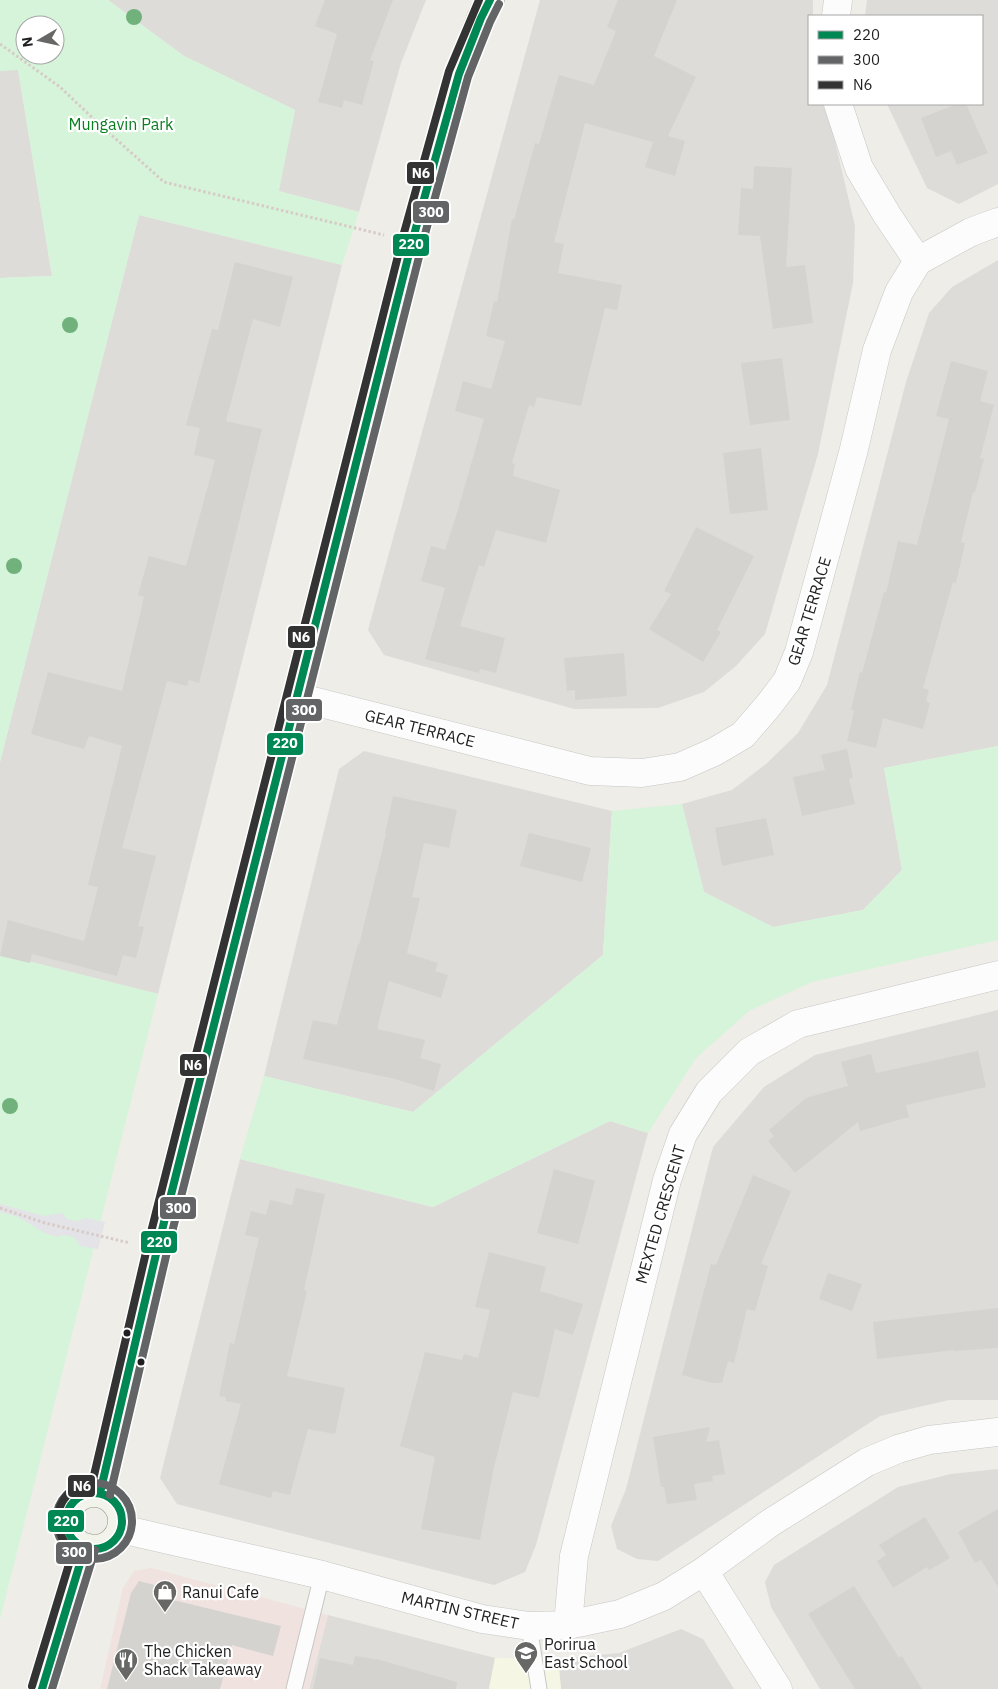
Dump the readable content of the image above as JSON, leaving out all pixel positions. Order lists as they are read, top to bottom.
{
  "streets": {
    "street": ["GEAR TERRACE", "MEXTED CRESCENT", "MARTIN STREET"]
  },
  "crossings": [
    ["MEXTED CRESCENT", "MARTIN STREET"]
  ],
  "parks": ["Mungavin Park"],
  "places": {
    "shop": ["Ranui Cafe"],
    "school or university": ["Porirua East School"],
    "restaurant": ["The Chicken Shack Takeaway"]
  },
  "lines": ["transit line 220", "transit line N6", "transit line 300"],
  "legend": ["220", "300", "N6"],
  "north": "left"
}
